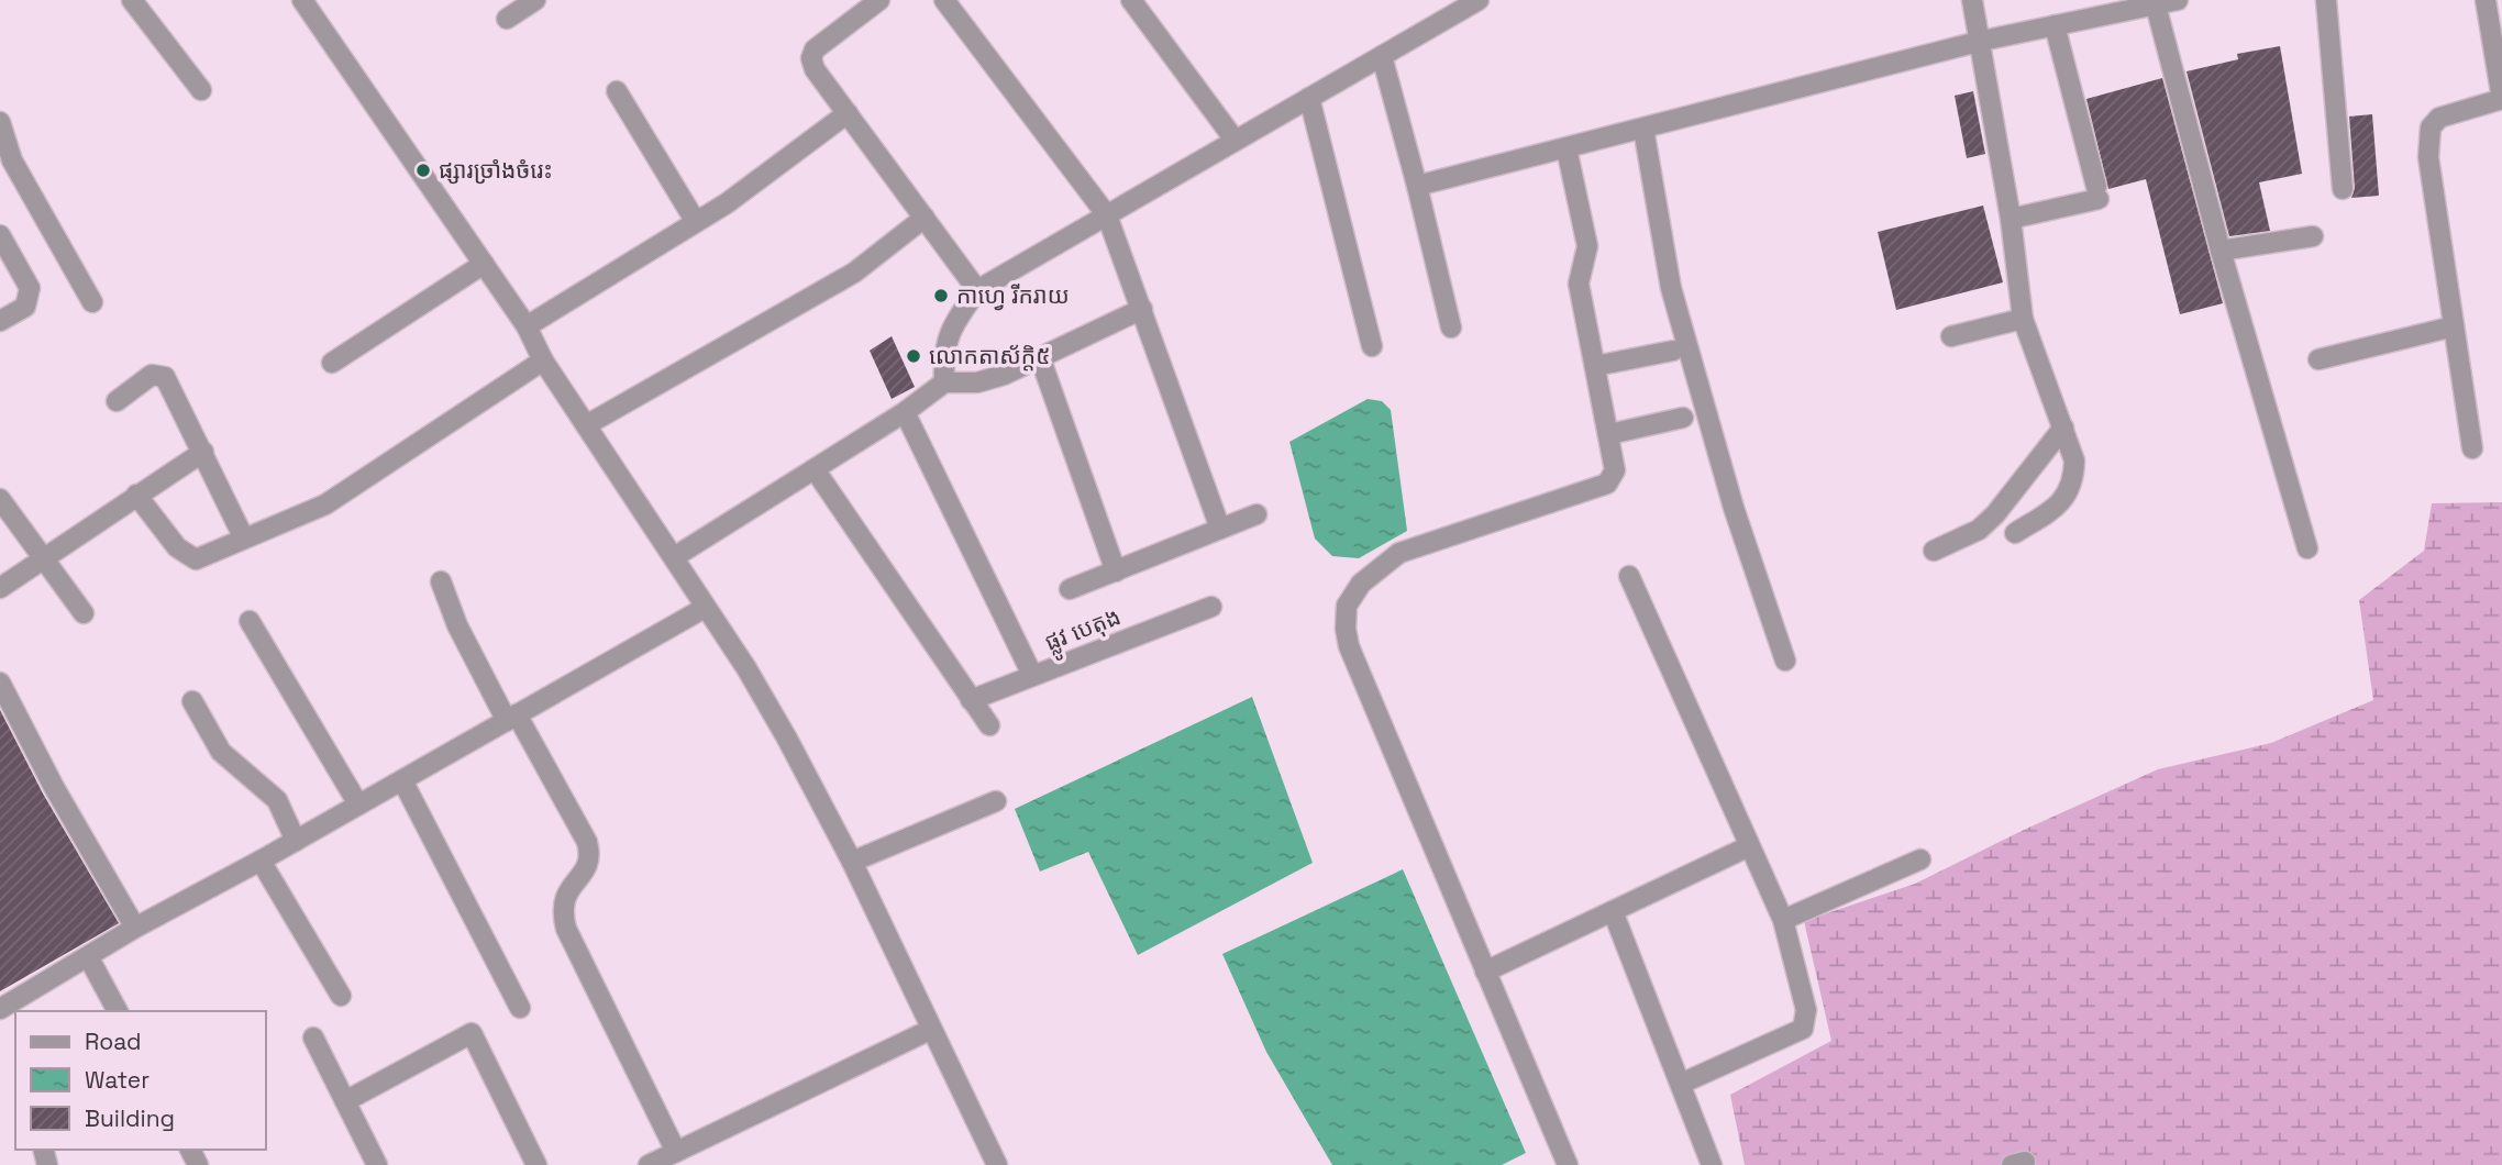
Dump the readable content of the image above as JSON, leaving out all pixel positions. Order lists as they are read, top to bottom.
{
  "streets": {
    "street": ["ផ្លូវ បេតុង"]
  },
  "places": ["ផ្សារច្រាំងចំរេះ", "កាហ្វេ រីករាយ", "លោកតាស័ក្តិ៥"],
  "legend": ["Road", "Water", "Building"]
}
